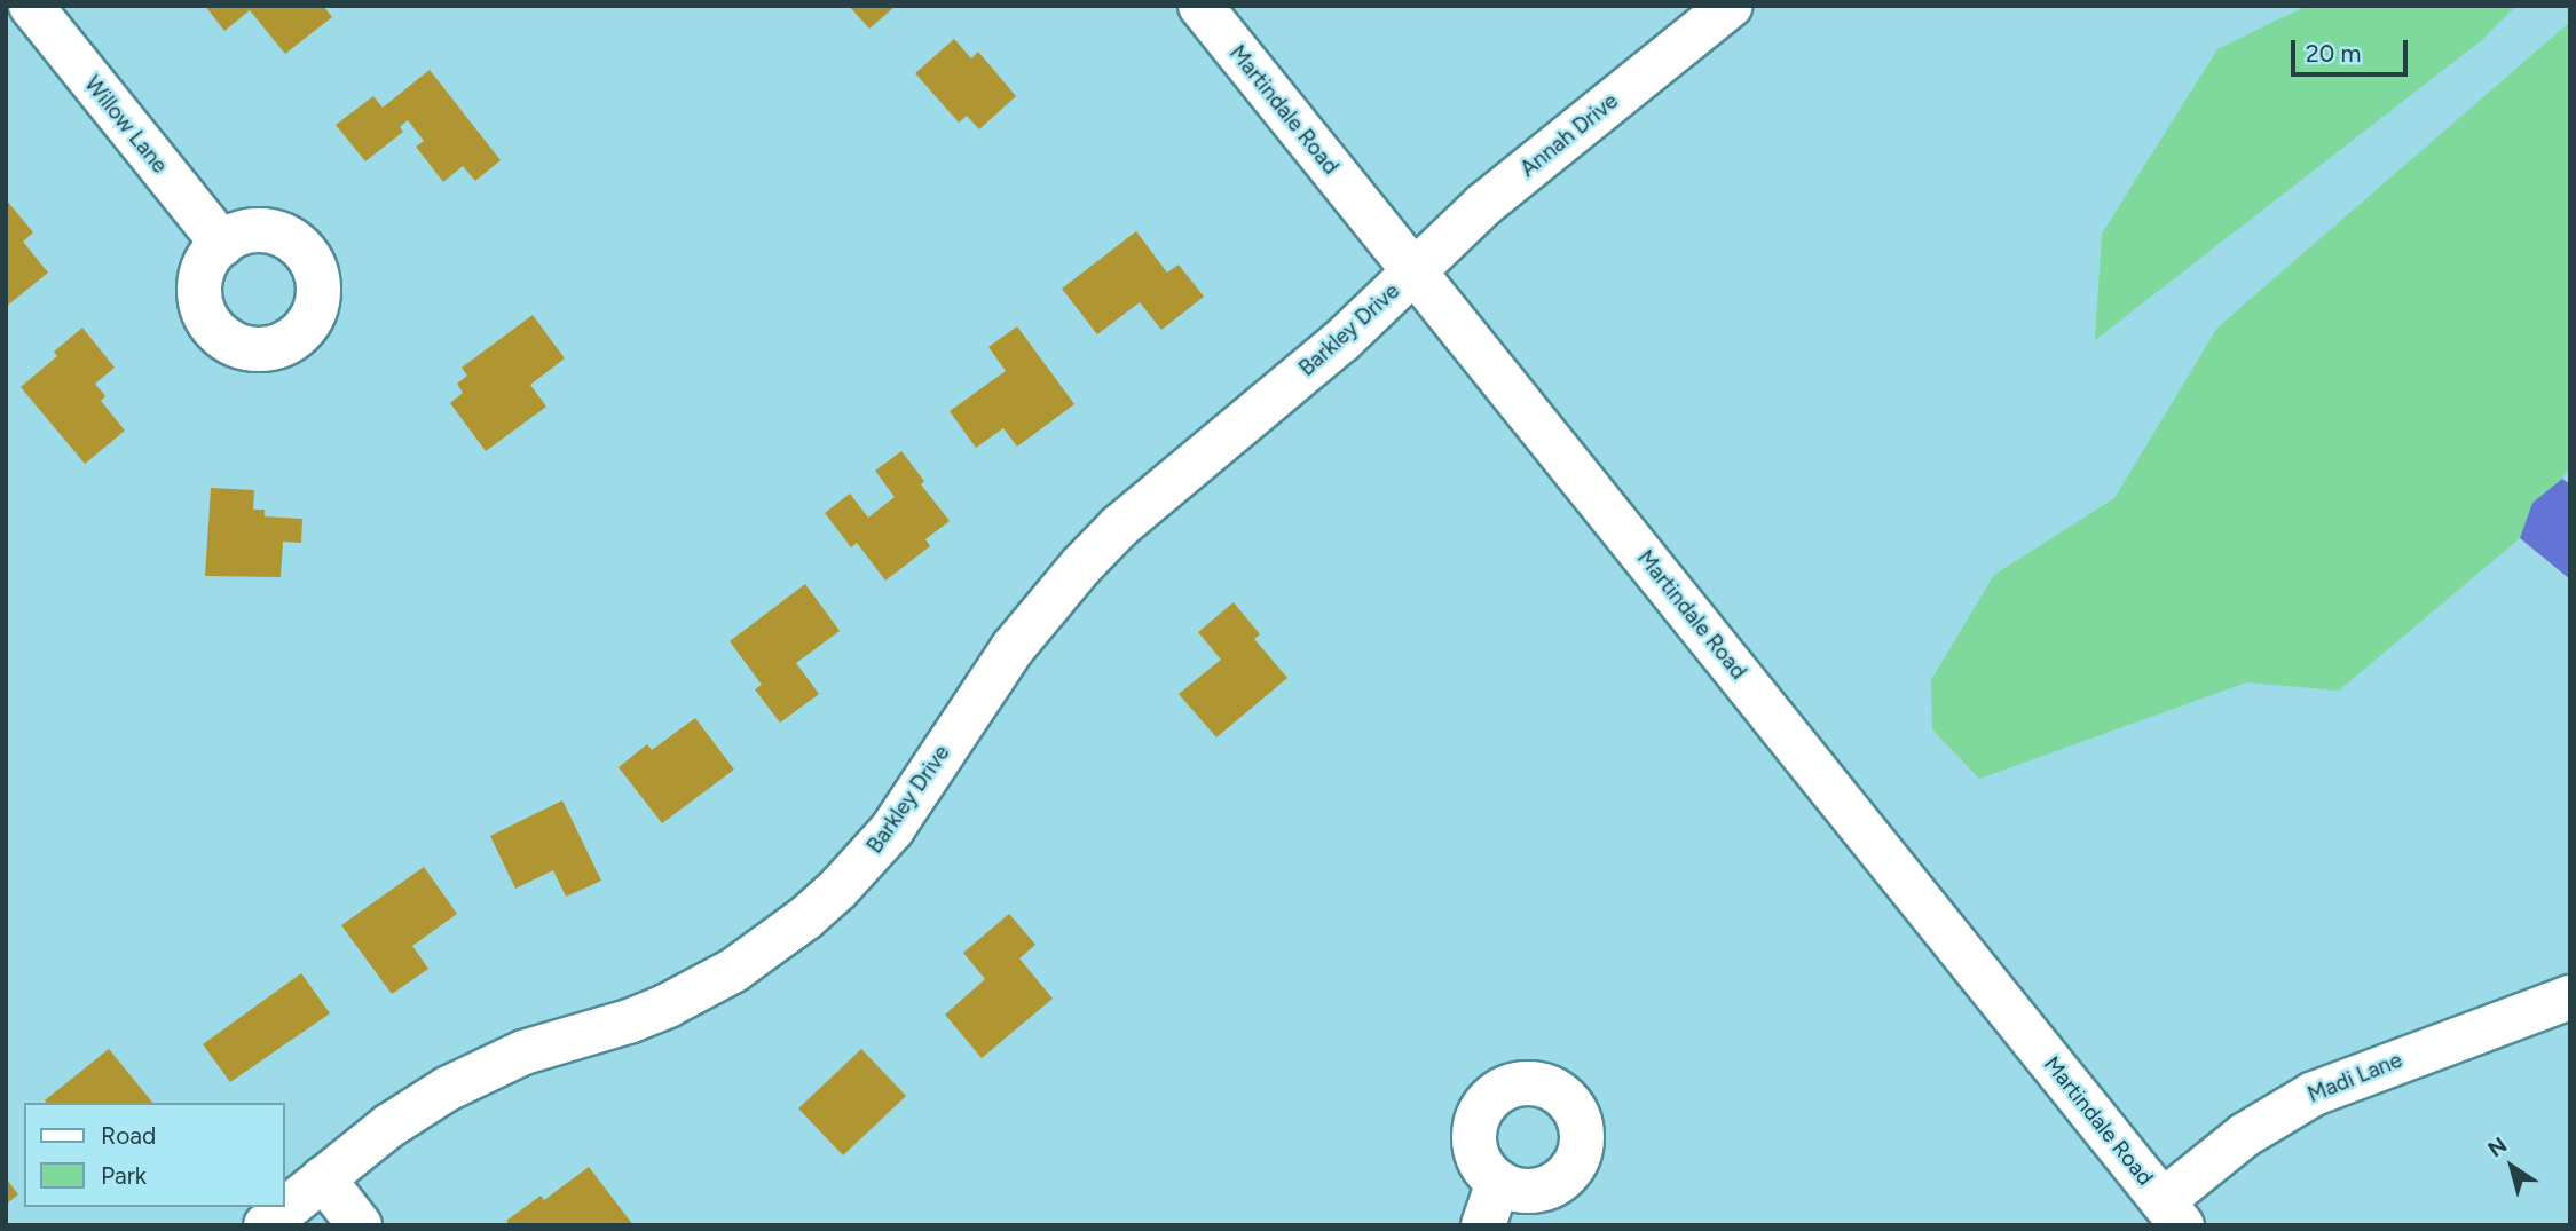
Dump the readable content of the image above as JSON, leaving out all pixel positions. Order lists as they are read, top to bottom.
{
  "streets": {
    "street": [
      "Martindale Road",
      "Willow Lane",
      "Annah Drive",
      "Barkley Drive",
      "Madi Lane"
    ]
  },
  "crossings": [
    ["Martindale Road", "Annah Drive"],
    ["Martindale Road", "Barkley Drive"],
    ["Martindale Road", "Madi Lane"],
    ["Annah Drive", "Barkley Drive"]
  ],
  "legend": ["Road", "Park"],
  "scale_bar": "20 m",
  "north": "top left"
}
